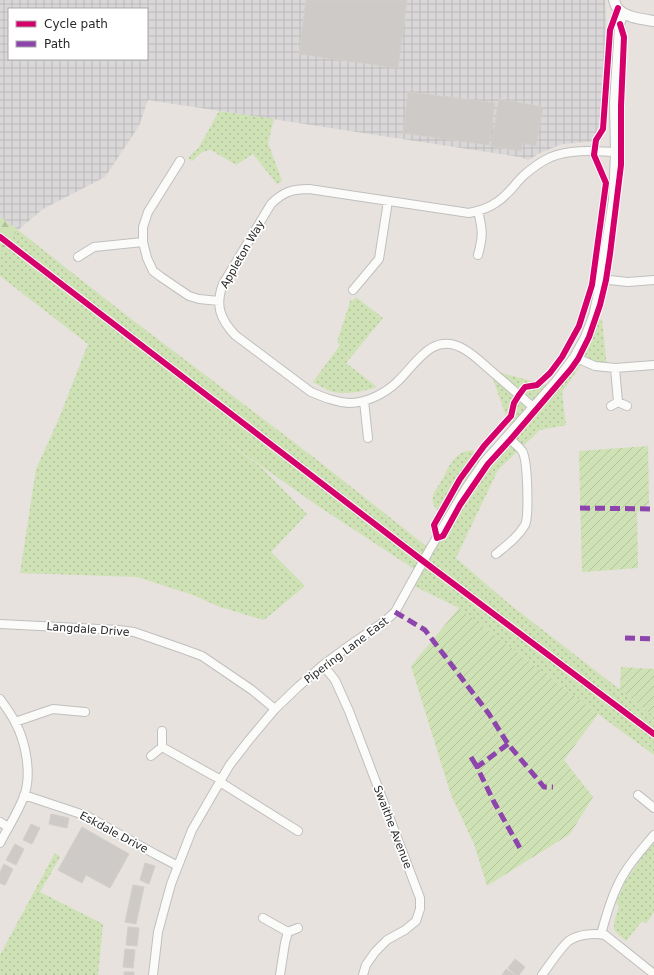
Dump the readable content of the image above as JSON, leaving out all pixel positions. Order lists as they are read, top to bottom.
{
  "streets": {
    "street": [
      "Appleton Way",
      "Langdale Drive",
      "Pipering Lane East",
      "Swaithe Avenue",
      "Eskdale Drive"
    ]
  },
  "crossings": [
    ["Appleton Way", "Pipering Lane East"],
    ["Langdale Drive", "Pipering Lane East"],
    ["Pipering Lane East", "Swaithe Avenue"],
    ["Pipering Lane East", "Eskdale Drive"]
  ],
  "legend": ["Cycle path", "Path"]
}
